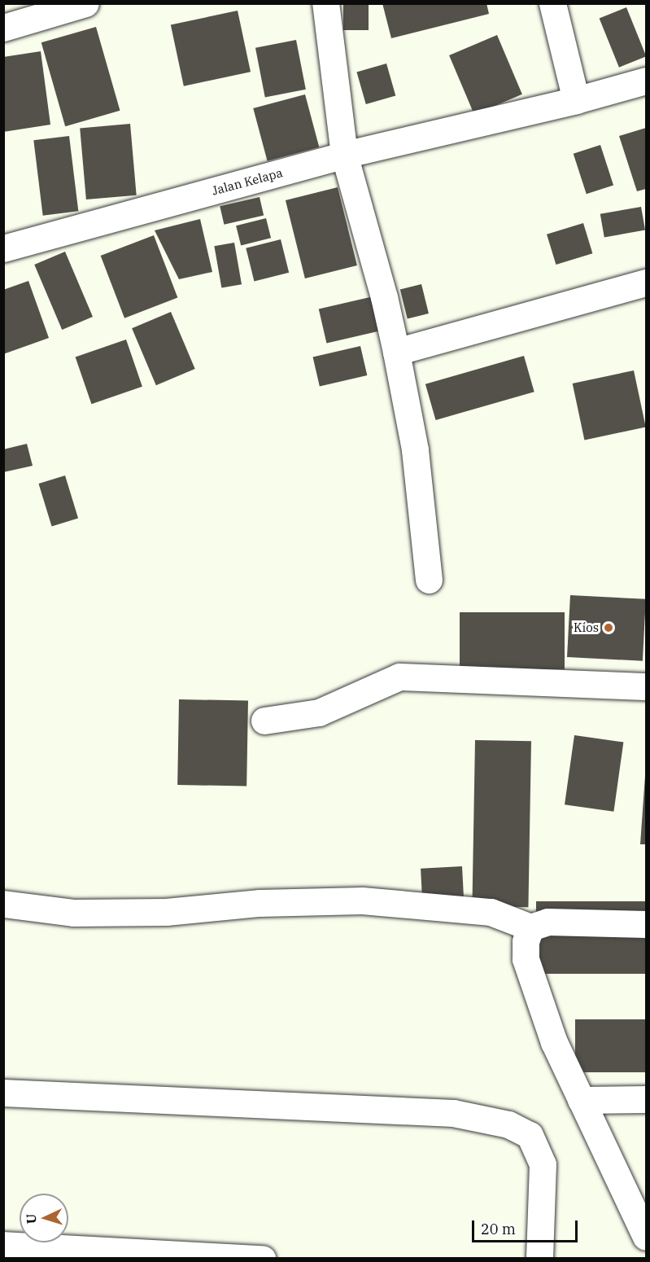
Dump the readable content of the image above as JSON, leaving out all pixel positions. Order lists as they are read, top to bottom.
{
  "streets": {
    "street": ["Jalan Kelapa"]
  },
  "places": ["Kios"],
  "scale_bar": "20 m",
  "north": "left"
}
